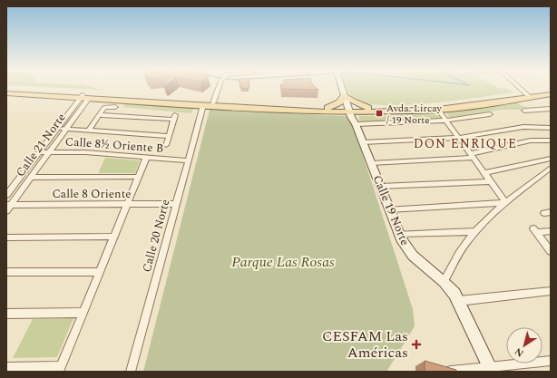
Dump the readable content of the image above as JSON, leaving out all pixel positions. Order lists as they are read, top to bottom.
{
  "streets": {
    "street": [
      "Calle 21 Norte",
      "Calle 8½ Oriente B",
      "Calle 8 Oriente",
      "Calle 19 Norte",
      "Calle 20 Norte"
    ]
  },
  "crossings": [
    ["Calle 21 Norte", "Calle 8½ Oriente B"],
    ["Calle 21 Norte", "Calle 8 Oriente"],
    ["Calle 8½ Oriente B", "Calle 20 Norte"],
    ["Calle 8 Oriente", "Calle 20 Norte"]
  ],
  "districts": ["DON ENRIQUE"],
  "parks": ["Parque Las Rosas"],
  "places": {
    "transit": ["Avda. Lircay / 19 Norte"],
    "health": ["CESFAM Las Américas"]
  },
  "north": "bottom left"
}
